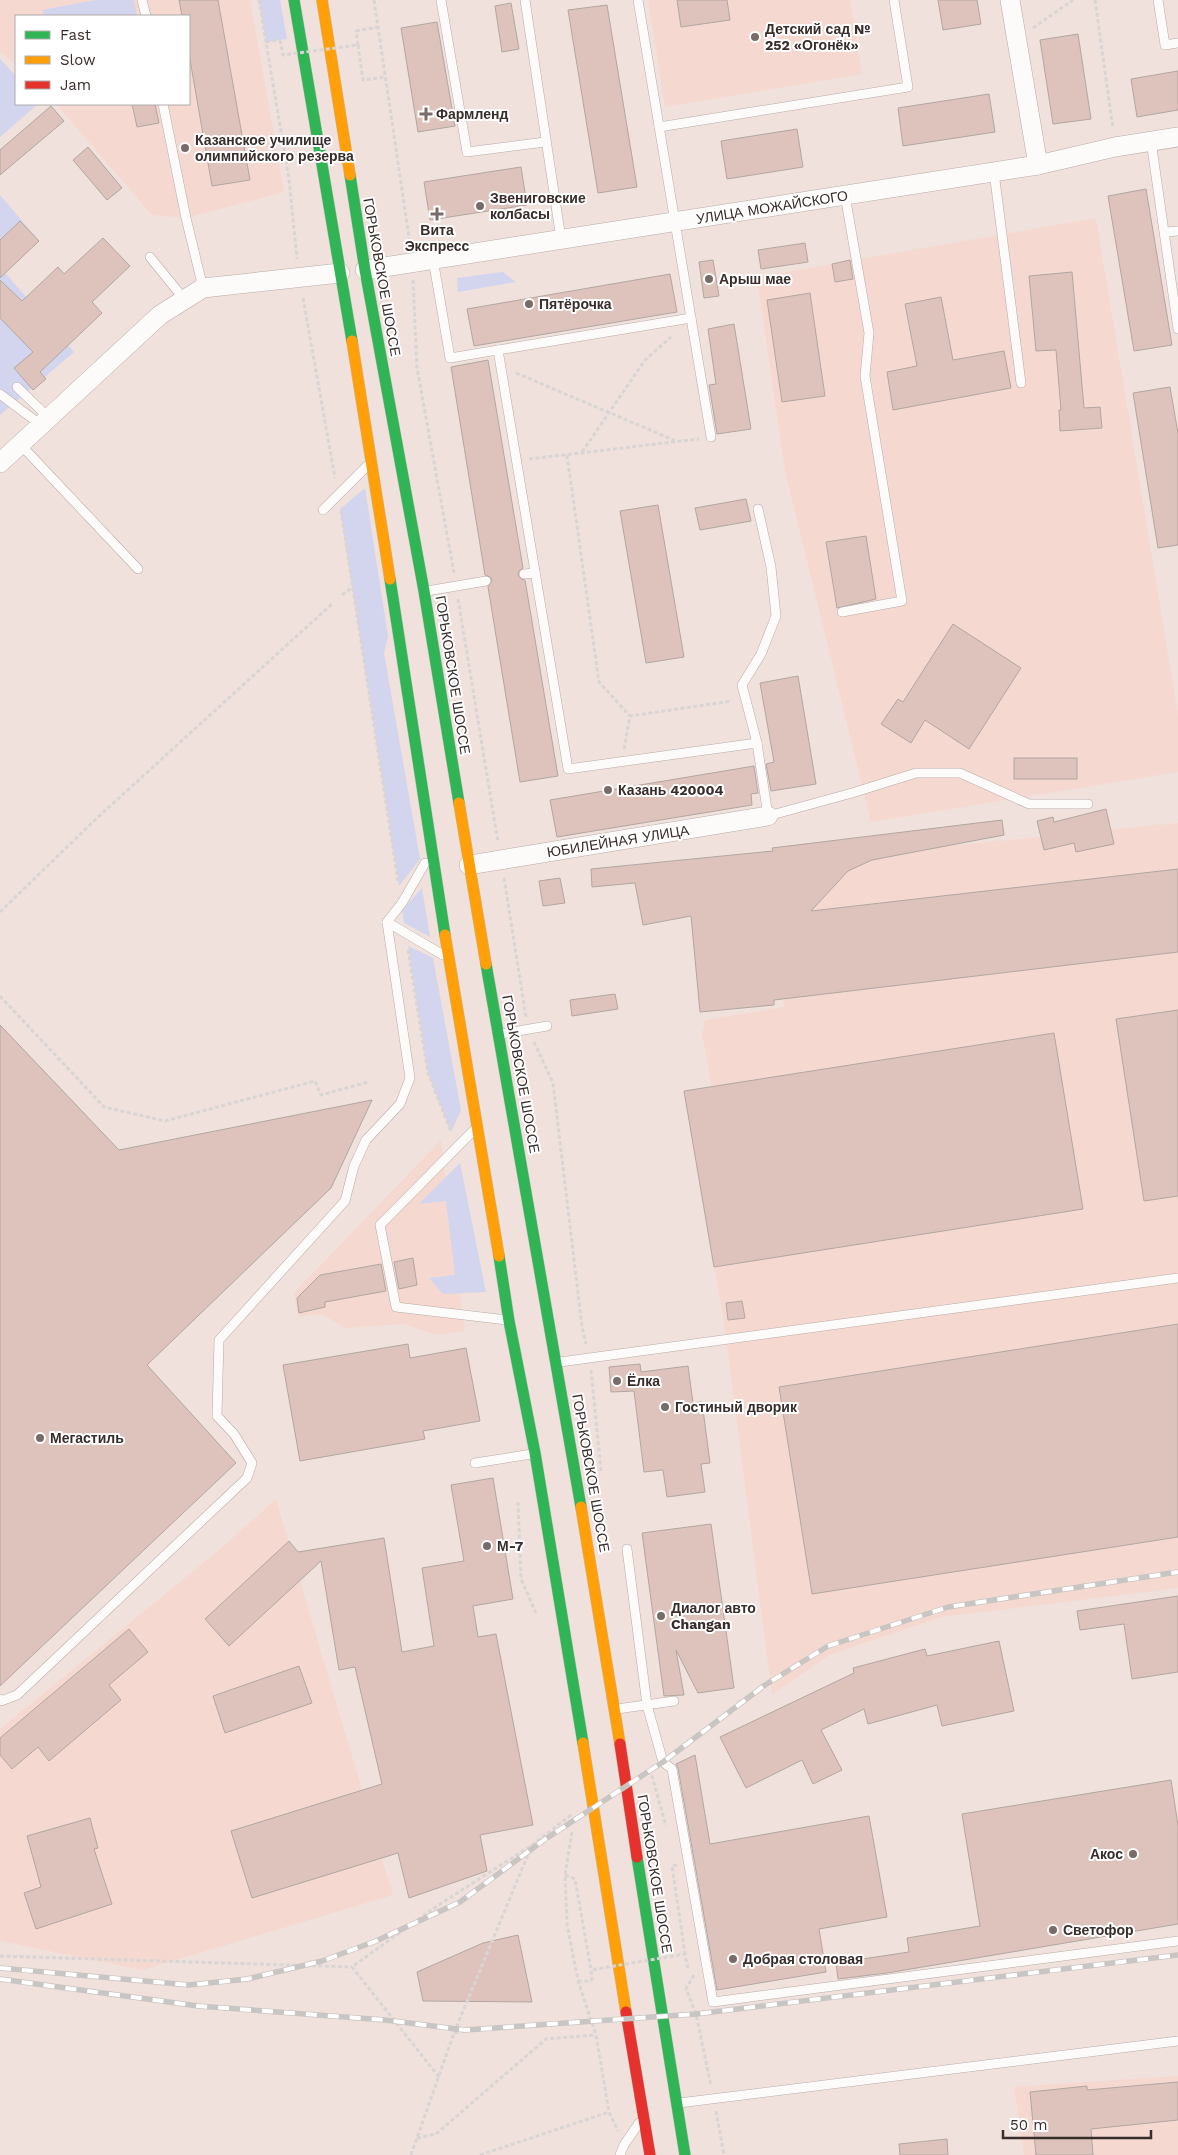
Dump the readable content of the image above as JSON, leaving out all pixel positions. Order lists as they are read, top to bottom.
{
  "streets": {
    "main road": ["ГОРЬКОВСКОЕ ШОССЕ"],
    "street": ["УЛИЦА МОЖАЙСКОГО", "ЮБИЛЕЙНАЯ УЛИЦА"]
  },
  "crossings": [
    ["УЛИЦА МОЖАЙСКОГО", "ГОРЬКОВСКОЕ ШОССЕ"],
    ["ГОРЬКОВСКОЕ ШОССЕ", "ЮБИЛЕЙНАЯ УЛИЦА"]
  ],
  "places": {
    "other": [
      "Детский сад № 252 «Огонёк»",
      "Казанское училище олимпийского резерва",
      "Звениговские колбасы",
      "Арыш мае",
      "Пятёрочка",
      "Казань 420004",
      "Ёлка",
      "Гостиный дворик",
      "Мегастиль",
      "М-7",
      "Диалог авто Changan",
      "Акос",
      "Светофор",
      "Добрая столовая"
    ],
    "health": ["Фармленд", "Вита Экспресс"]
  },
  "legend": ["Fast", "Slow", "Jam"],
  "scale_bar": "50 m"
}
